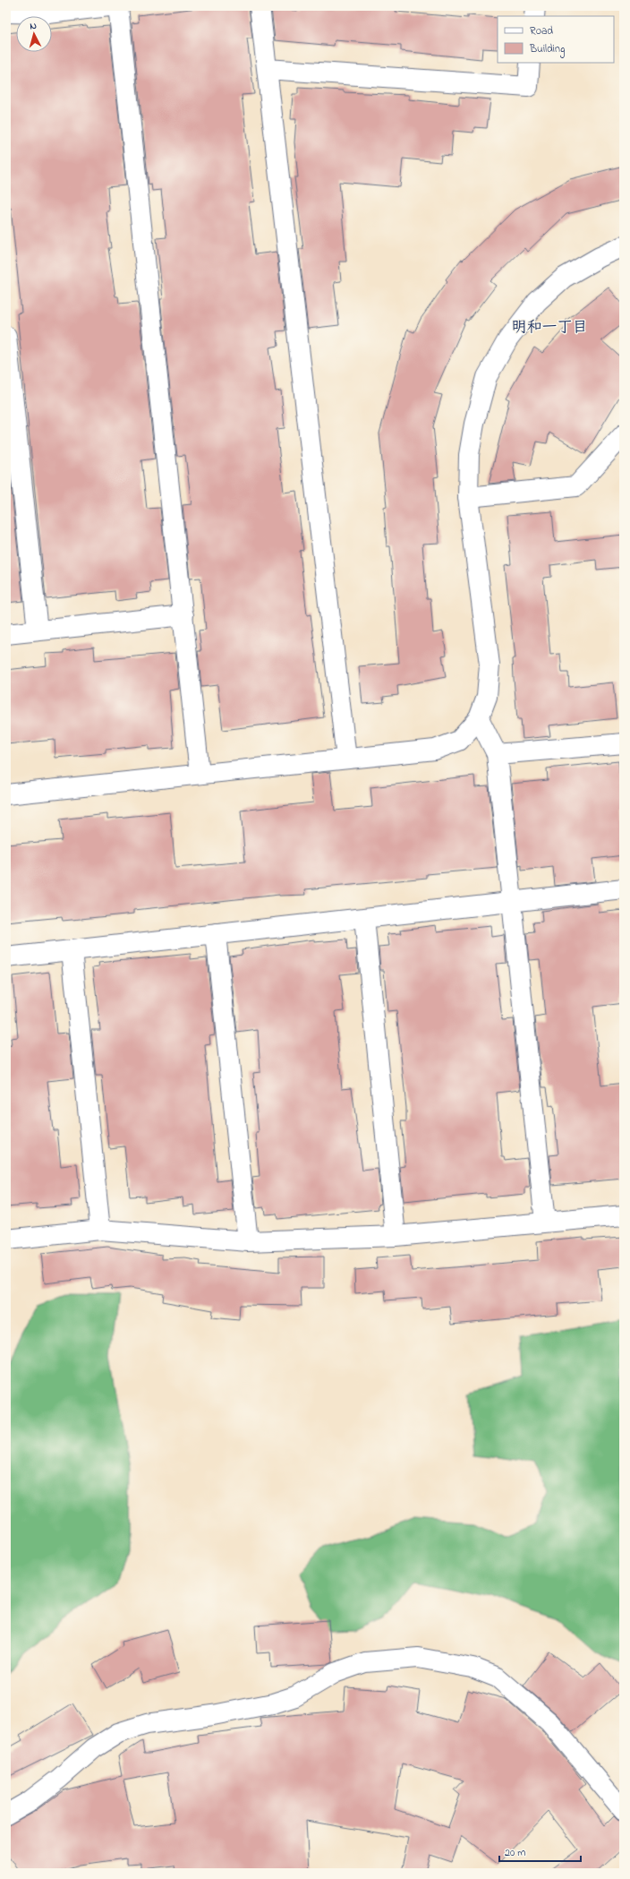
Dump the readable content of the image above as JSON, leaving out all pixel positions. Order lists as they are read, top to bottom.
{
  "districts": ["明和一丁目"],
  "legend": ["Road", "Building"],
  "scale_bar": "20 m",
  "north": "top"
}
